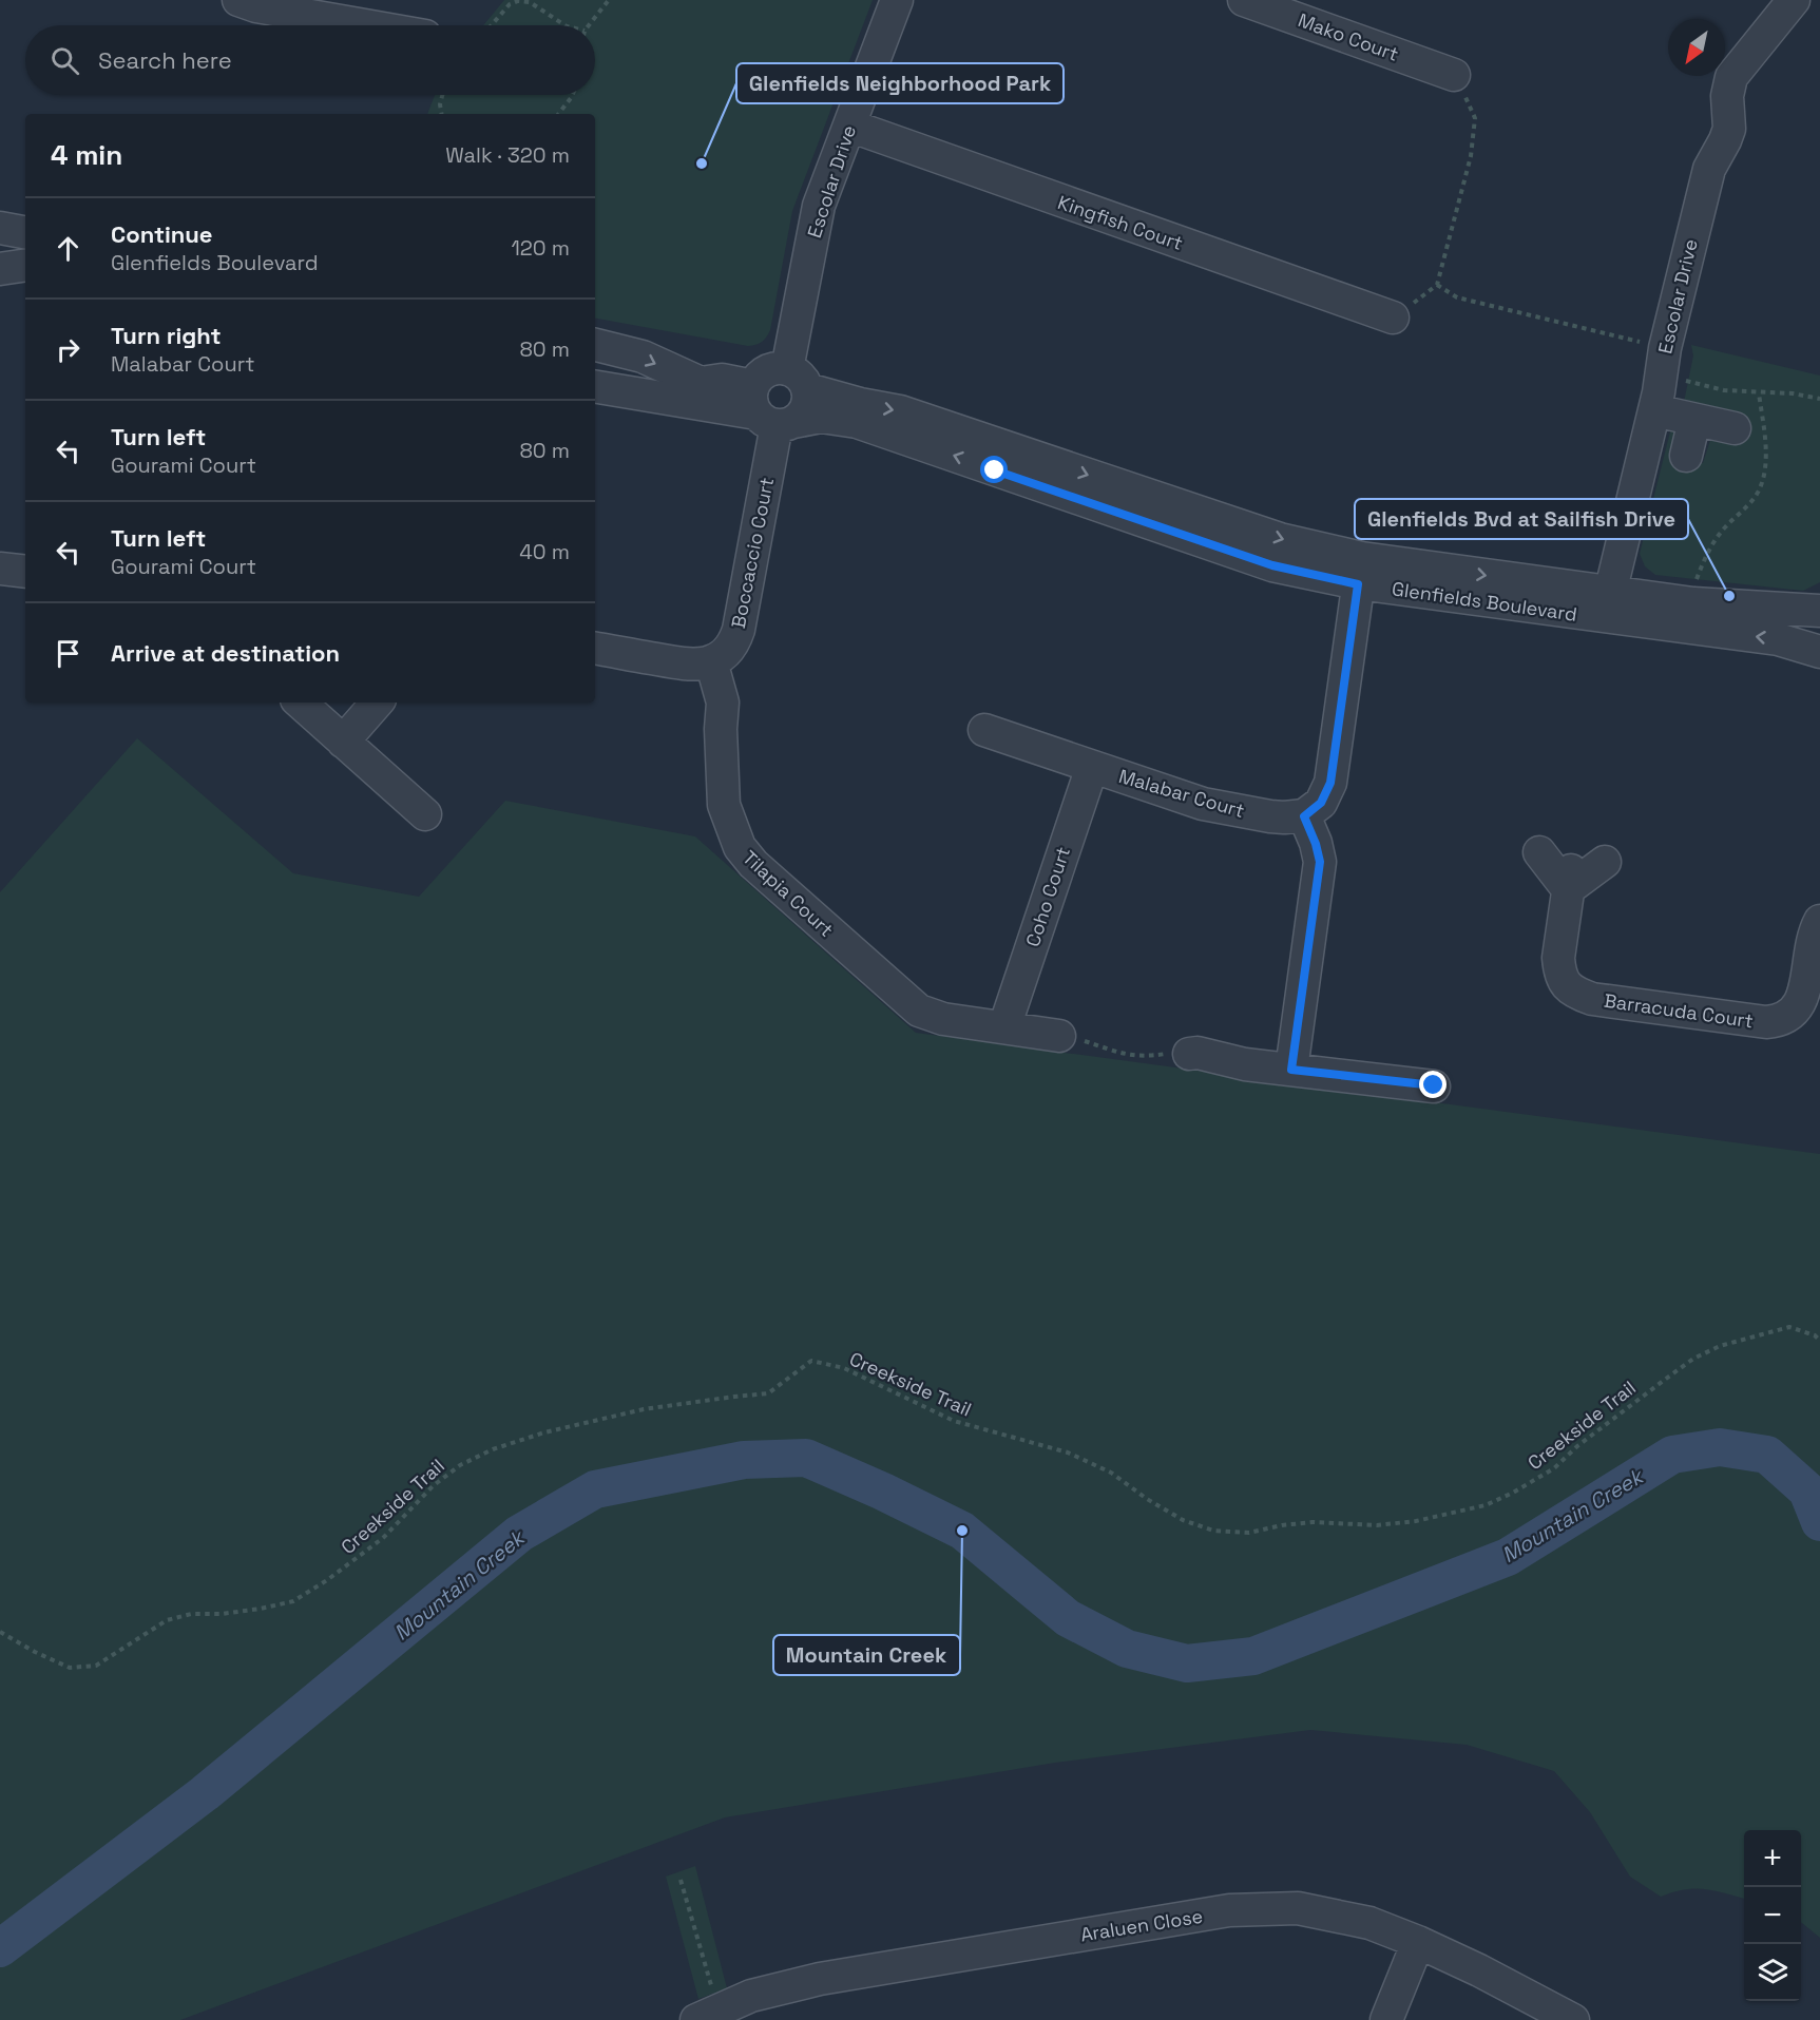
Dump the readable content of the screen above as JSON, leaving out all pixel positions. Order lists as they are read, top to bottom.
{
  "streets": {
    "street": [
      "Mako Court",
      "Escolar Drive",
      "Kingfish Court",
      "Boccaccio Court",
      "Glenfields Boulevard",
      "Malabar Court",
      "Tilapia Court",
      "Coho Court",
      "Barracuda Court",
      "Araluen Close"
    ],
    "path": ["Creekside Trail"]
  },
  "crossings": [
    ["Escolar Drive", "Kingfish Court"],
    ["Escolar Drive", "Boccaccio Court"],
    ["Escolar Drive", "Glenfields Boulevard"],
    ["Boccaccio Court", "Glenfields Boulevard"],
    ["Boccaccio Court", "Tilapia Court"],
    ["Malabar Court", "Coho Court"],
    ["Tilapia Court", "Coho Court"]
  ],
  "water": ["Mountain Creek"],
  "places": ["Glenfields Neighborhood Park", "Glenfields Bvd at Sailfish Drive", "Mountain Creek"],
  "north": "bottom left",
  "page": {
    "search": "Search here",
    "heading": ["4 min", "Walk · 320 m"],
    "list": [
      ["Continue", "Glenfields Boulevard", "120 m"],
      ["Turn right", "Malabar Court", "80 m"],
      ["Turn left", "Gourami Court", "80 m"],
      ["Turn left", "Gourami Court", "40 m"],
      "Arrive at destination"
    ],
    "map_buttons": ["+", "−"]
  }
}
